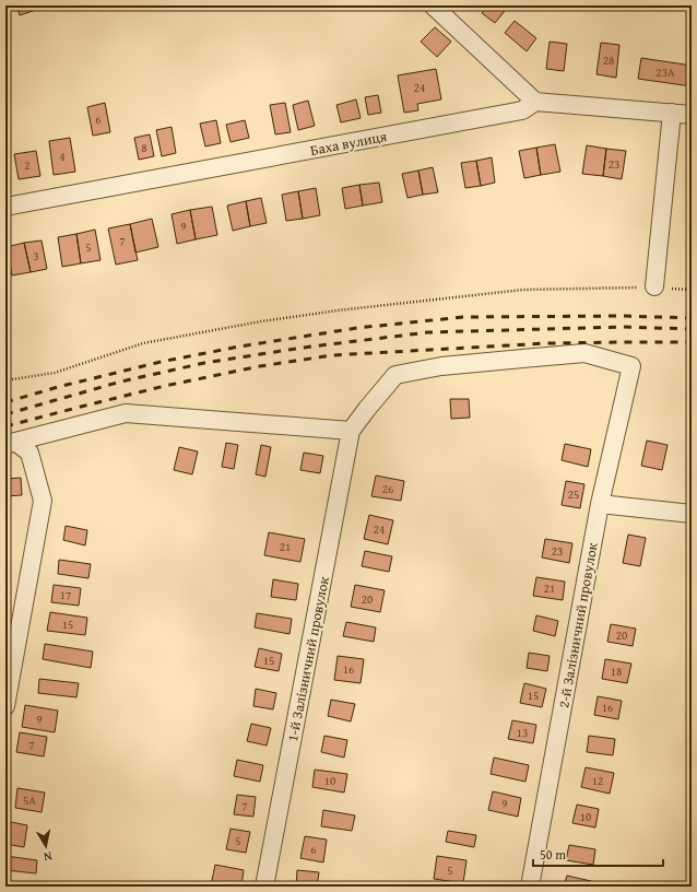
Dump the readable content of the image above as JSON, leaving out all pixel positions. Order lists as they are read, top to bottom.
{
  "streets": {
    "street": ["Баха вулиця", "2-й Залізничний провулок", "1-й Залізничний провулок"]
  },
  "crossings": [
    ["2-й Залізничний провулок", "1-й Залізничний провулок"]
  ],
  "house_numbers": [
    "28",
    "23А",
    "24",
    "6",
    "8",
    "4",
    "23",
    "2",
    "9",
    "7",
    "5",
    "3",
    "26",
    "25",
    "24",
    "21",
    "23",
    "21",
    "17",
    "20",
    "15",
    "20",
    "15",
    "16",
    "18",
    "15",
    "16",
    "9",
    "13",
    "7",
    "10",
    "12",
    "5А",
    "9",
    "7",
    "10",
    "5",
    "6",
    "5"
  ],
  "scale_bar": "50 m",
  "north": "bottom"
}
